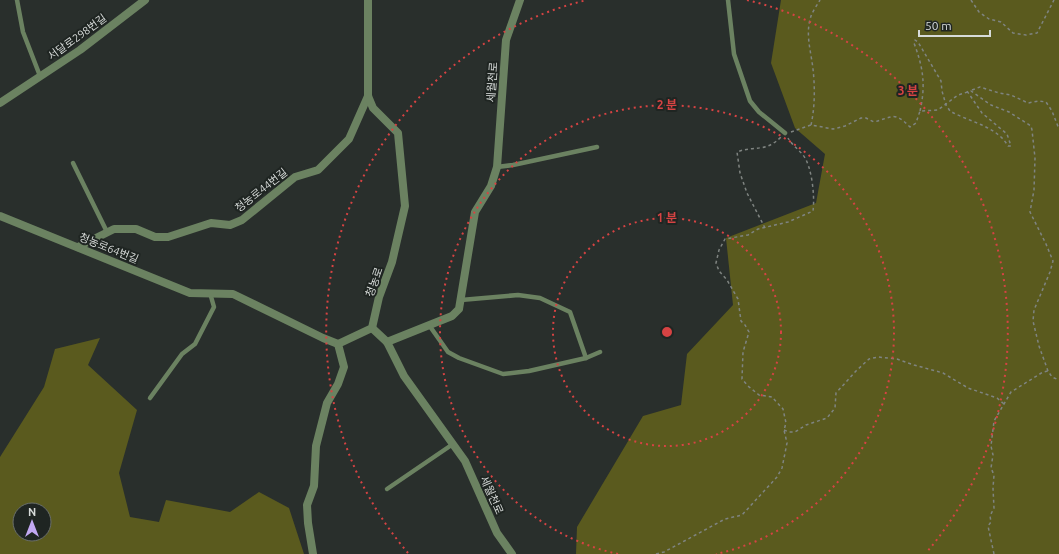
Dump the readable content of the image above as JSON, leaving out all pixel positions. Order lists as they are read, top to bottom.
{
  "streets": {
    "street": [
      "서달로298번길",
      "세월천로",
      "청농로44번길",
      "청농로64번길",
      "청농로"
    ]
  },
  "crossings": [
    ["세월천로", "청농로"],
    ["청농로44번길", "청농로64번길"],
    ["청농로44번길", "청농로"]
  ],
  "scale_bar": "50 m",
  "north": "top",
  "rings": ["3 분", "2 분", "1 분"]
}
